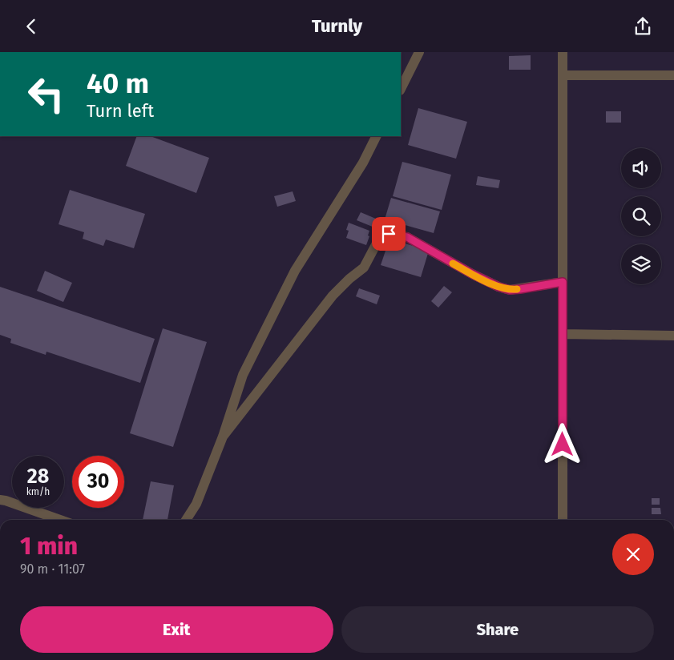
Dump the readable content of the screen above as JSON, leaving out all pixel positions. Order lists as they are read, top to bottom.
{
  "page": {
    "header": "Turnly",
    "turn": ["40 m", "Turn left"],
    "speed": "28 km/h",
    "limit": "30",
    "heading": ["1 min", "90 m · 11:07"],
    "buttons": ["Exit", "Share"]
  }
}
